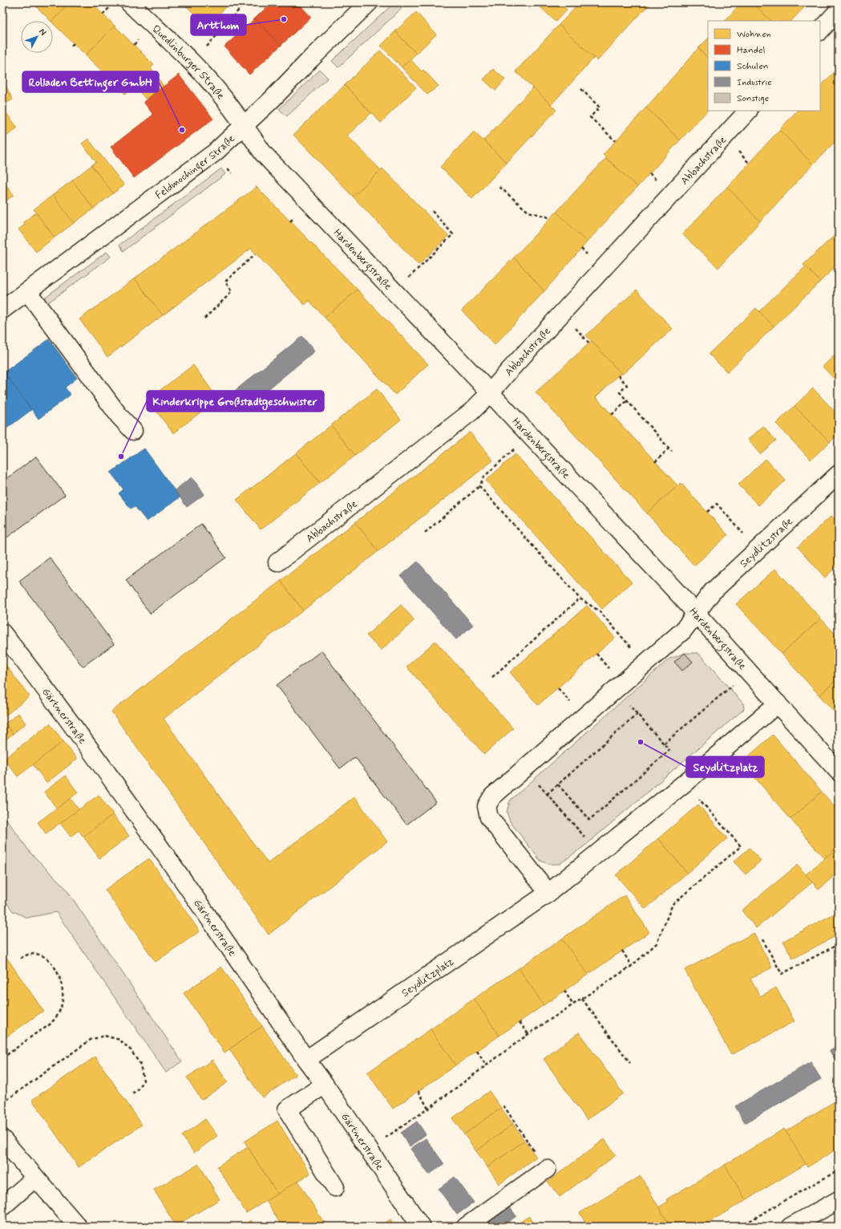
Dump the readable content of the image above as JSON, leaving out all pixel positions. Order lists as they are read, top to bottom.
{
  "streets": {
    "street": [
      "Quedlinburger Straße",
      "Abbachstraße",
      "Feldmochinger Straße",
      "Hardenbergstraße",
      "Seydlitzstraße",
      "Gärtnerstraße",
      "Seydlitzplatz"
    ]
  },
  "crossings": [
    ["Quedlinburger Straße", "Feldmochinger Straße"],
    ["Quedlinburger Straße", "Hardenbergstraße"],
    ["Abbachstraße", "Hardenbergstraße"],
    ["Feldmochinger Straße", "Hardenbergstraße"],
    ["Hardenbergstraße", "Seydlitzstraße"],
    ["Hardenbergstraße", "Seydlitzplatz"],
    ["Gärtnerstraße", "Seydlitzplatz"]
  ],
  "places": [
    "Artthom",
    "Rolladen Bettinger GmbH",
    "Kinderkrippe Großstadtgeschwister",
    "Seydlitzplatz"
  ],
  "legend": [
    "Wohnen",
    "Handel",
    "Schulen",
    "Industrie",
    "Sonstige"
  ],
  "north": "top right"
}
